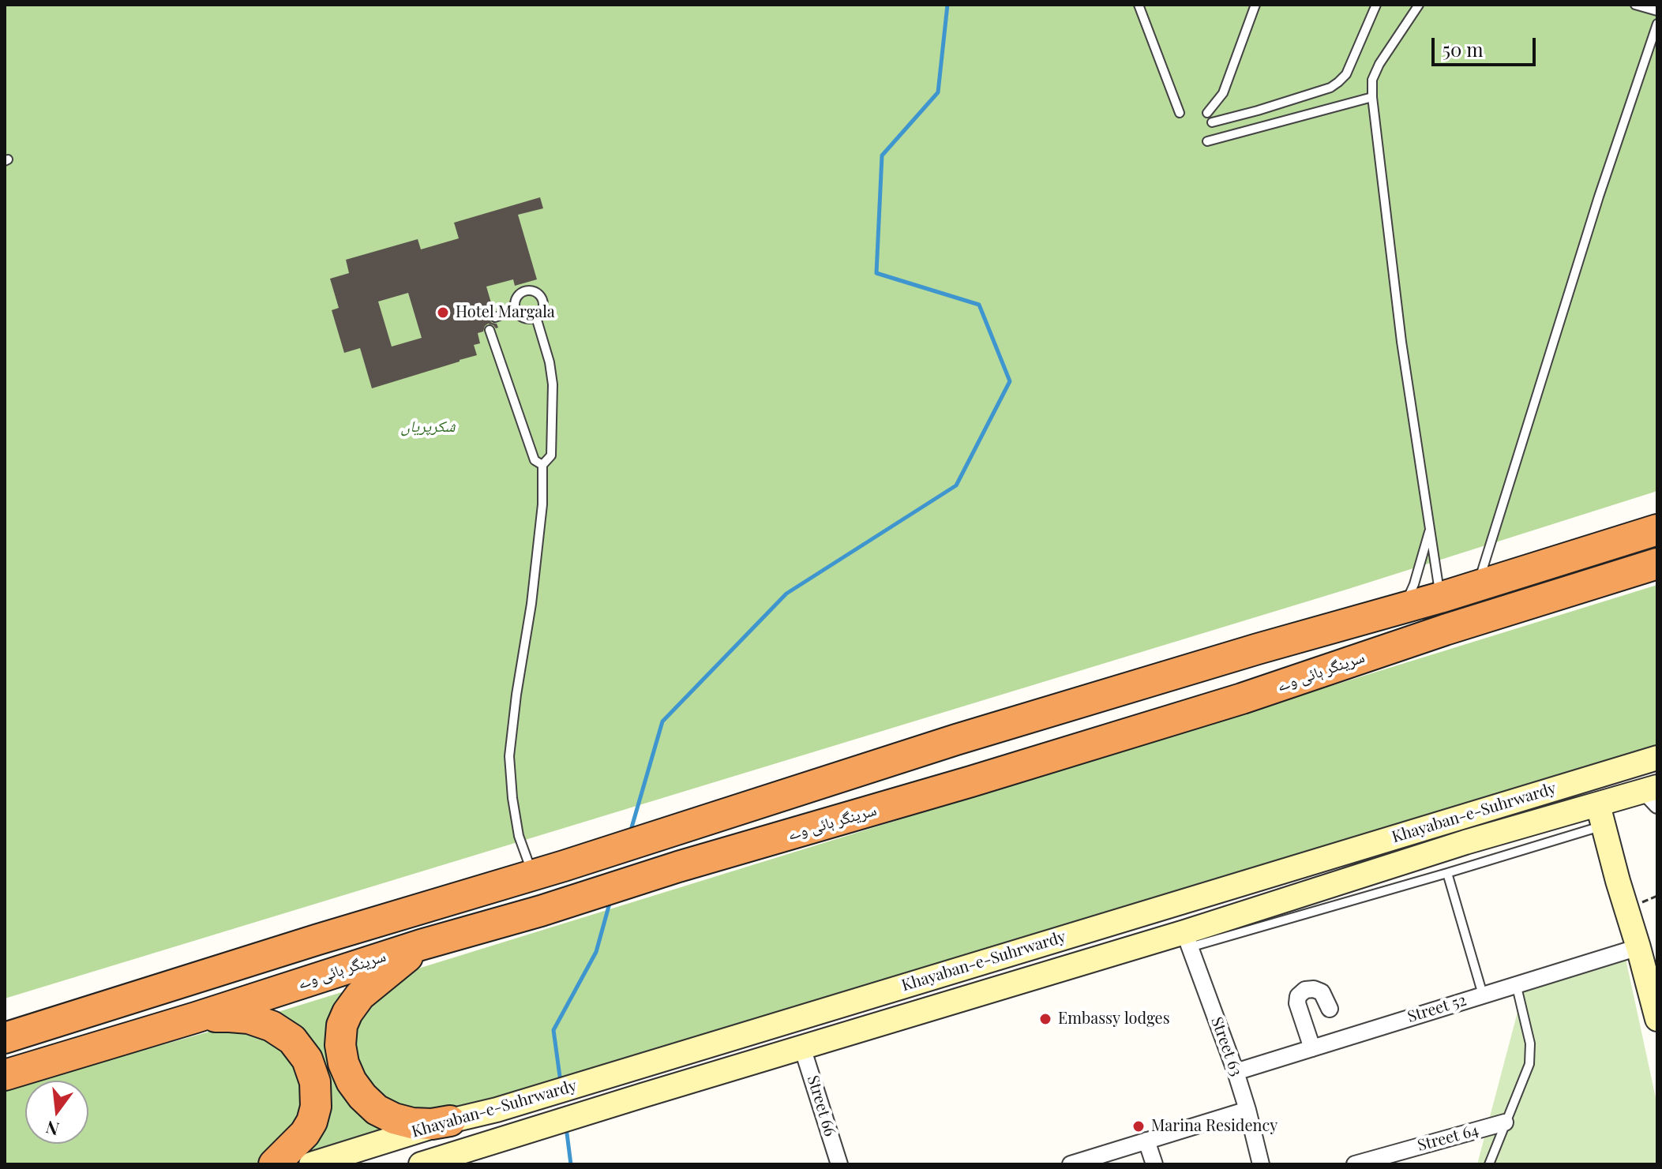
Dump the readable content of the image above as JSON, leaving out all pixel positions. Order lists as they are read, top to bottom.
{
  "streets": {
    "highway": ["سرینگر ہائی وے"],
    "main road": ["Khayaban-e-Suhrwardy"],
    "street": [
      "Street 52",
      "Street 63",
      "Street 66",
      "Street 64"
    ]
  },
  "crossings": [
    ["Khayaban-e-Suhrwardy", "Street 63"],
    ["Khayaban-e-Suhrwardy", "Street 66"],
    ["Street 52", "Street 63"]
  ],
  "parks": ["شکرپریاں"],
  "places": ["Hotel Margala", "Embassy lodges", "Marina Residency"],
  "scale_bar": "50 m",
  "north": "bottom"
}
